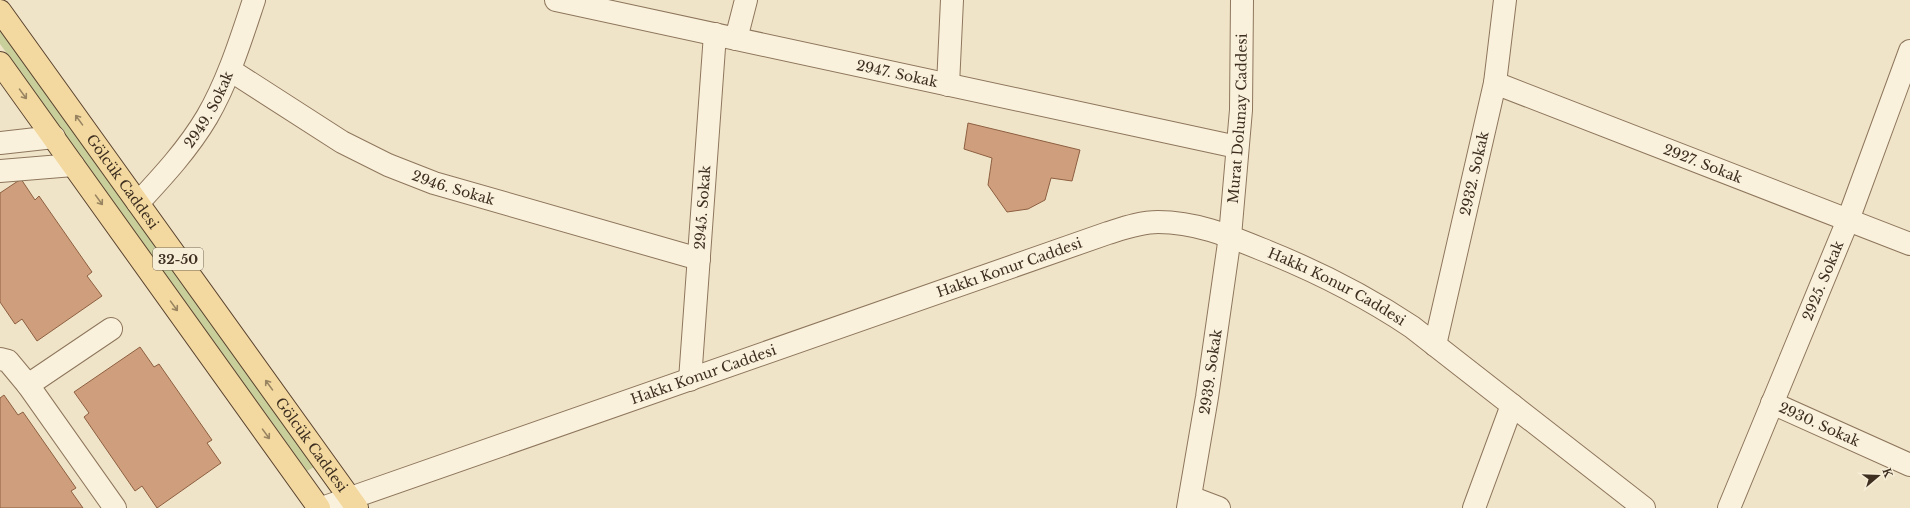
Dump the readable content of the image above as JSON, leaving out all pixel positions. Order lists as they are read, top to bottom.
{
  "streets": {
    "main road": ["Gölcük Caddesi", "32-50"],
    "street": [
      "2947. Sokak",
      "2949. Sokak",
      "Murat Dolunay Caddesi",
      "2927. Sokak",
      "2932. Sokak",
      "2946. Sokak",
      "2945. Sokak",
      "Hakkı Konur Caddesi",
      "2925. Sokak",
      "2939. Sokak",
      "2930. Sokak"
    ]
  },
  "crossings": [
    ["2947. Sokak", "Murat Dolunay Caddesi"],
    ["2947. Sokak", "2945. Sokak"],
    ["2949. Sokak", "Gölcük Caddesi"],
    ["2949. Sokak", "2946. Sokak"],
    ["Murat Dolunay Caddesi", "Hakkı Konur Caddesi"],
    ["Murat Dolunay Caddesi", "2939. Sokak"],
    ["2927. Sokak", "2932. Sokak"],
    ["2927. Sokak", "2925. Sokak"],
    ["2932. Sokak", "Hakkı Konur Caddesi"],
    ["Gölcük Caddesi", "Hakkı Konur Caddesi"],
    ["2946. Sokak", "2945. Sokak"],
    ["2945. Sokak", "Hakkı Konur Caddesi"],
    ["32-50", "Hakkı Konur Caddesi"],
    ["Hakkı Konur Caddesi", "2939. Sokak"],
    ["2925. Sokak", "2930. Sokak"]
  ],
  "north": "right"
}
